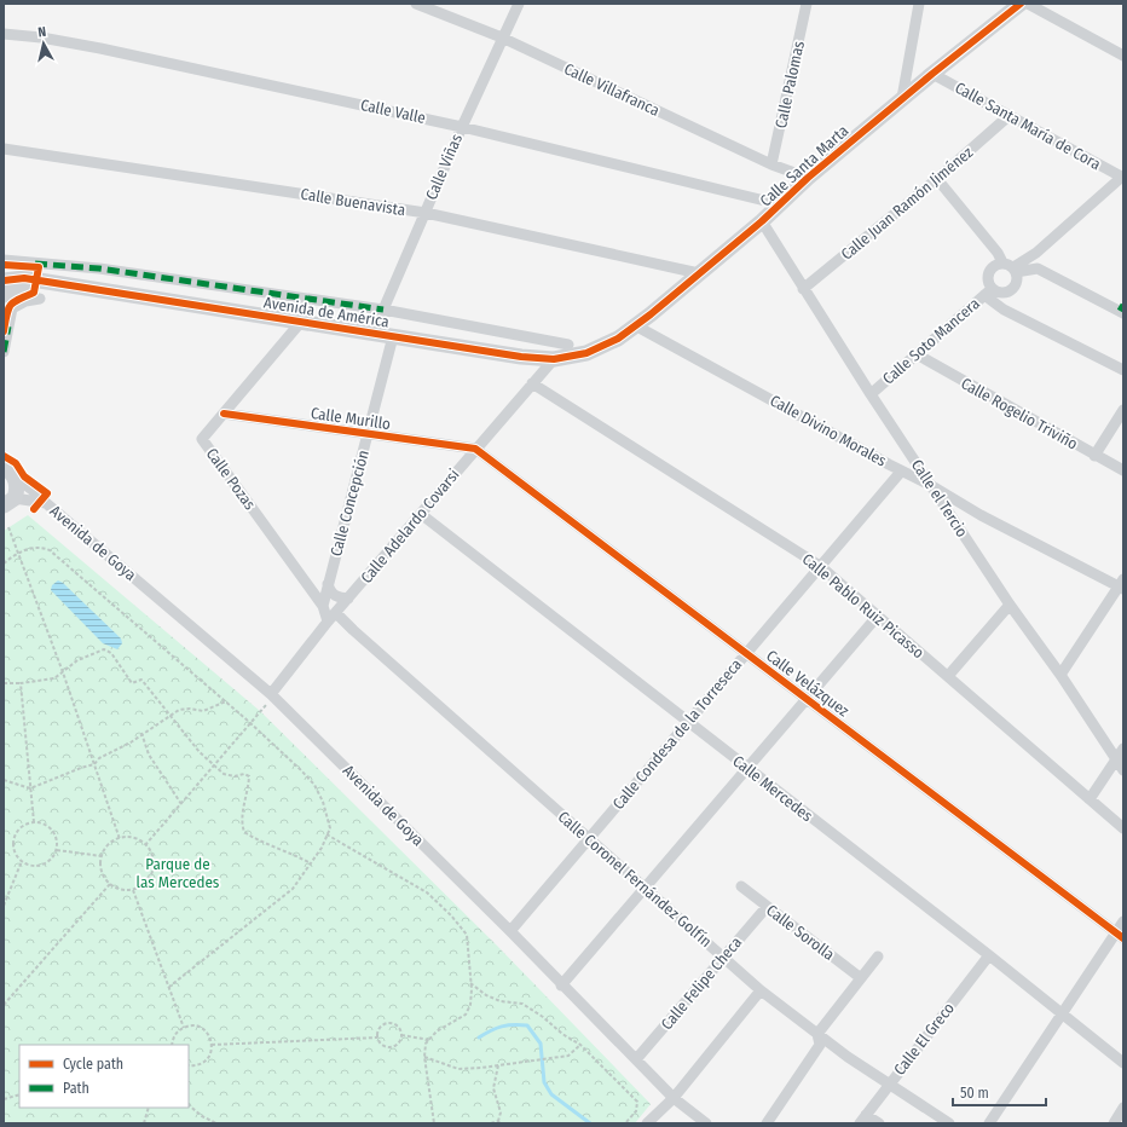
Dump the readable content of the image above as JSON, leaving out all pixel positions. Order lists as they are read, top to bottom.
{
  "streets": {
    "street": [
      "Calle Palomas",
      "Calle Villafranca",
      "Calle Valle",
      "Calle Santa María de Cora",
      "Calle Santa Marta",
      "Calle Viñas",
      "Calle Buenavista",
      "Calle Juan Ramón Jiménez",
      "Avenida de América",
      "Calle Soto Mancera",
      "Calle Rogelio Triviño",
      "Calle Murillo",
      "Calle Divino Morales",
      "Calle Pozas",
      "Calle el Tercio",
      "Calle Concepción",
      "Calle Adelardo Covarsi",
      "Avenida de Goya",
      "Calle Pablo Ruiz Picasso",
      "Calle Velázquez",
      "Calle Condesa de la Torreseca",
      "Calle Mercedes",
      "Calle Coronel Fernández Golfín",
      "Calle Sorolla",
      "Calle Felipe Checa",
      "Calle El Greco"
    ]
  },
  "crossings": [
    ["Calle Palomas", "Calle Villafranca"],
    ["Calle Villafranca", "Calle Santa Marta"],
    ["Calle Villafranca", "Calle Viñas"],
    ["Calle Valle", "Calle Santa Marta"],
    ["Calle Valle", "Calle Viñas"],
    ["Calle Santa María de Cora", "Calle Santa Marta"],
    ["Calle Santa María de Cora", "Calle Juan Ramón Jiménez"],
    ["Calle Santa Marta", "Calle Buenavista"],
    ["Calle Santa Marta", "Avenida de América"],
    ["Calle Santa Marta", "Calle Divino Morales"],
    ["Calle Santa Marta", "Calle el Tercio"],
    ["Calle Viñas", "Calle Buenavista"],
    ["Calle Viñas", "Avenida de América"],
    ["Calle Juan Ramón Jiménez", "Calle el Tercio"],
    ["Avenida de América", "Calle Pozas"],
    ["Avenida de América", "Calle Concepción"],
    ["Avenida de América", "Calle Adelardo Covarsi"],
    ["Calle Soto Mancera", "Calle Rogelio Triviño"],
    ["Calle Soto Mancera", "Calle el Tercio"],
    ["Calle Murillo", "Calle Pozas"],
    ["Calle Murillo", "Calle Concepción"],
    ["Calle Murillo", "Calle Adelardo Covarsi"],
    ["Calle Murillo", "Calle Velázquez"],
    ["Calle Divino Morales", "Calle el Tercio"],
    ["Calle Divino Morales", "Calle Condesa de la Torreseca"],
    ["Calle Pozas", "Calle Concepción"],
    ["Calle Pozas", "Calle Adelardo Covarsi"],
    ["Calle Adelardo Covarsi", "Avenida de Goya"],
    ["Calle Adelardo Covarsi", "Calle Pablo Ruiz Picasso"],
    ["Calle Adelardo Covarsi", "Calle Velázquez"],
    ["Calle Adelardo Covarsi", "Calle Mercedes"],
    ["Calle Adelardo Covarsi", "Calle Coronel Fernández Golfín"],
    ["Avenida de Goya", "Calle Condesa de la Torreseca"],
    ["Avenida de Goya", "Calle Felipe Checa"],
    ["Calle Pablo Ruiz Picasso", "Calle Condesa de la Torreseca"],
    ["Calle Velázquez", "Calle Condesa de la Torreseca"],
    ["Calle Condesa de la Torreseca", "Calle Mercedes"],
    ["Calle Condesa de la Torreseca", "Calle Coronel Fernández Golfín"],
    ["Calle Mercedes", "Calle El Greco"],
    ["Calle Coronel Fernández Golfín", "Calle Felipe Checa"],
    ["Calle Coronel Fernández Golfín", "Calle El Greco"],
    ["Calle Sorolla", "Calle Felipe Checa"]
  ],
  "parks": ["Parque de las Mercedes"],
  "legend": ["Cycle path", "Path"],
  "scale_bar": "50 m",
  "north": "top"
}
